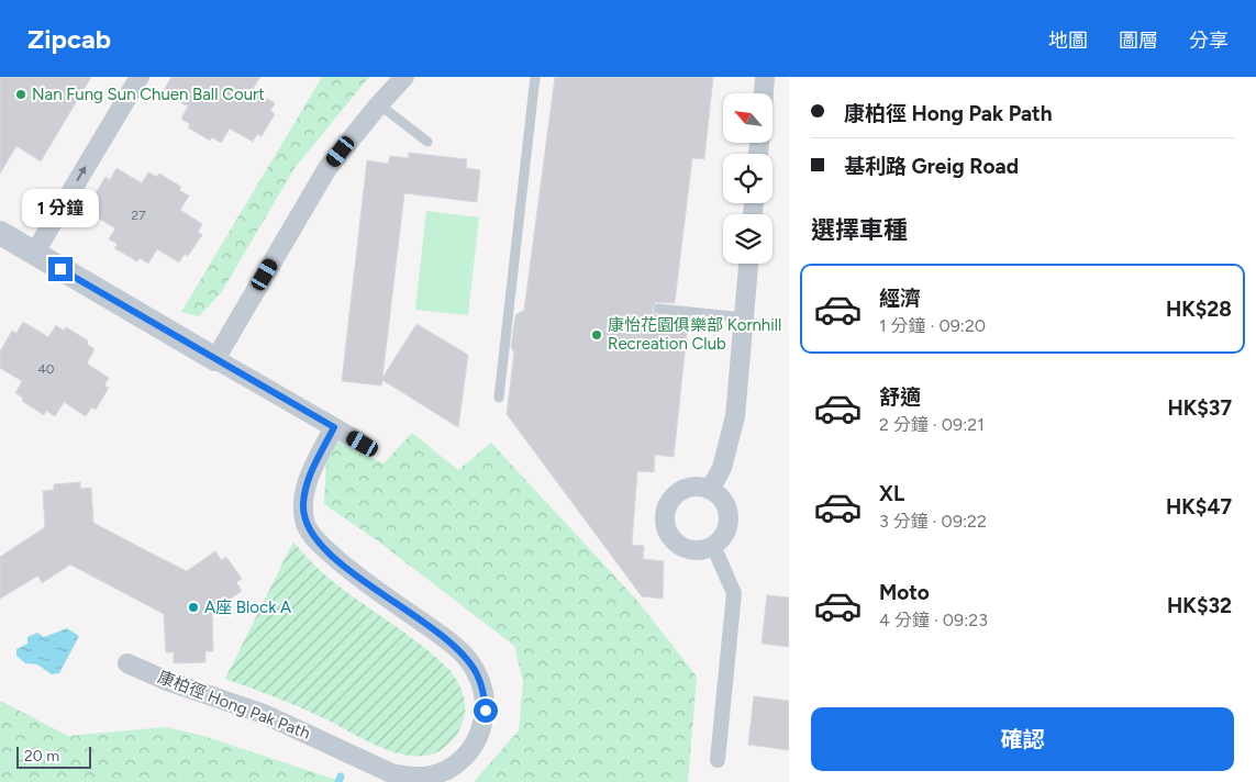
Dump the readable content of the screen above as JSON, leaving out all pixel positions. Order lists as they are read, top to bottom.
{
  "streets": {
    "street": ["康柏徑 Hong Pak Path"]
  },
  "places": ["Nan Fung Sun Chuen Ball Court", "康怡花園俱樂部 Kornhill Recreation Club", "A座 Block A"],
  "house_numbers": ["27", "40"],
  "scale_bar": "20 m",
  "north": "top left",
  "page": {
    "header": "Zipcab",
    "nav": ["地圖", "圖層", "分享"],
    "banner": ["康柏徑 Hong Pak Path", "基利路 Greig Road"],
    "bubble": "1 分鐘",
    "heading": "選擇車種",
    "list": [
      {
        "name": "經濟",
        "note": "1 分鐘 · 09:20",
        "value": "HK$28"
      },
      {
        "name": "舒適",
        "note": "2 分鐘 · 09:21",
        "value": "HK$37"
      },
      {
        "name": "XL",
        "note": "3 分鐘 · 09:22",
        "value": "HK$47"
      },
      {
        "name": "Moto",
        "note": "4 分鐘 · 09:23",
        "value": "HK$32"
      }
    ],
    "buttons": "確認",
    "scale": "20 m"
  }
}
